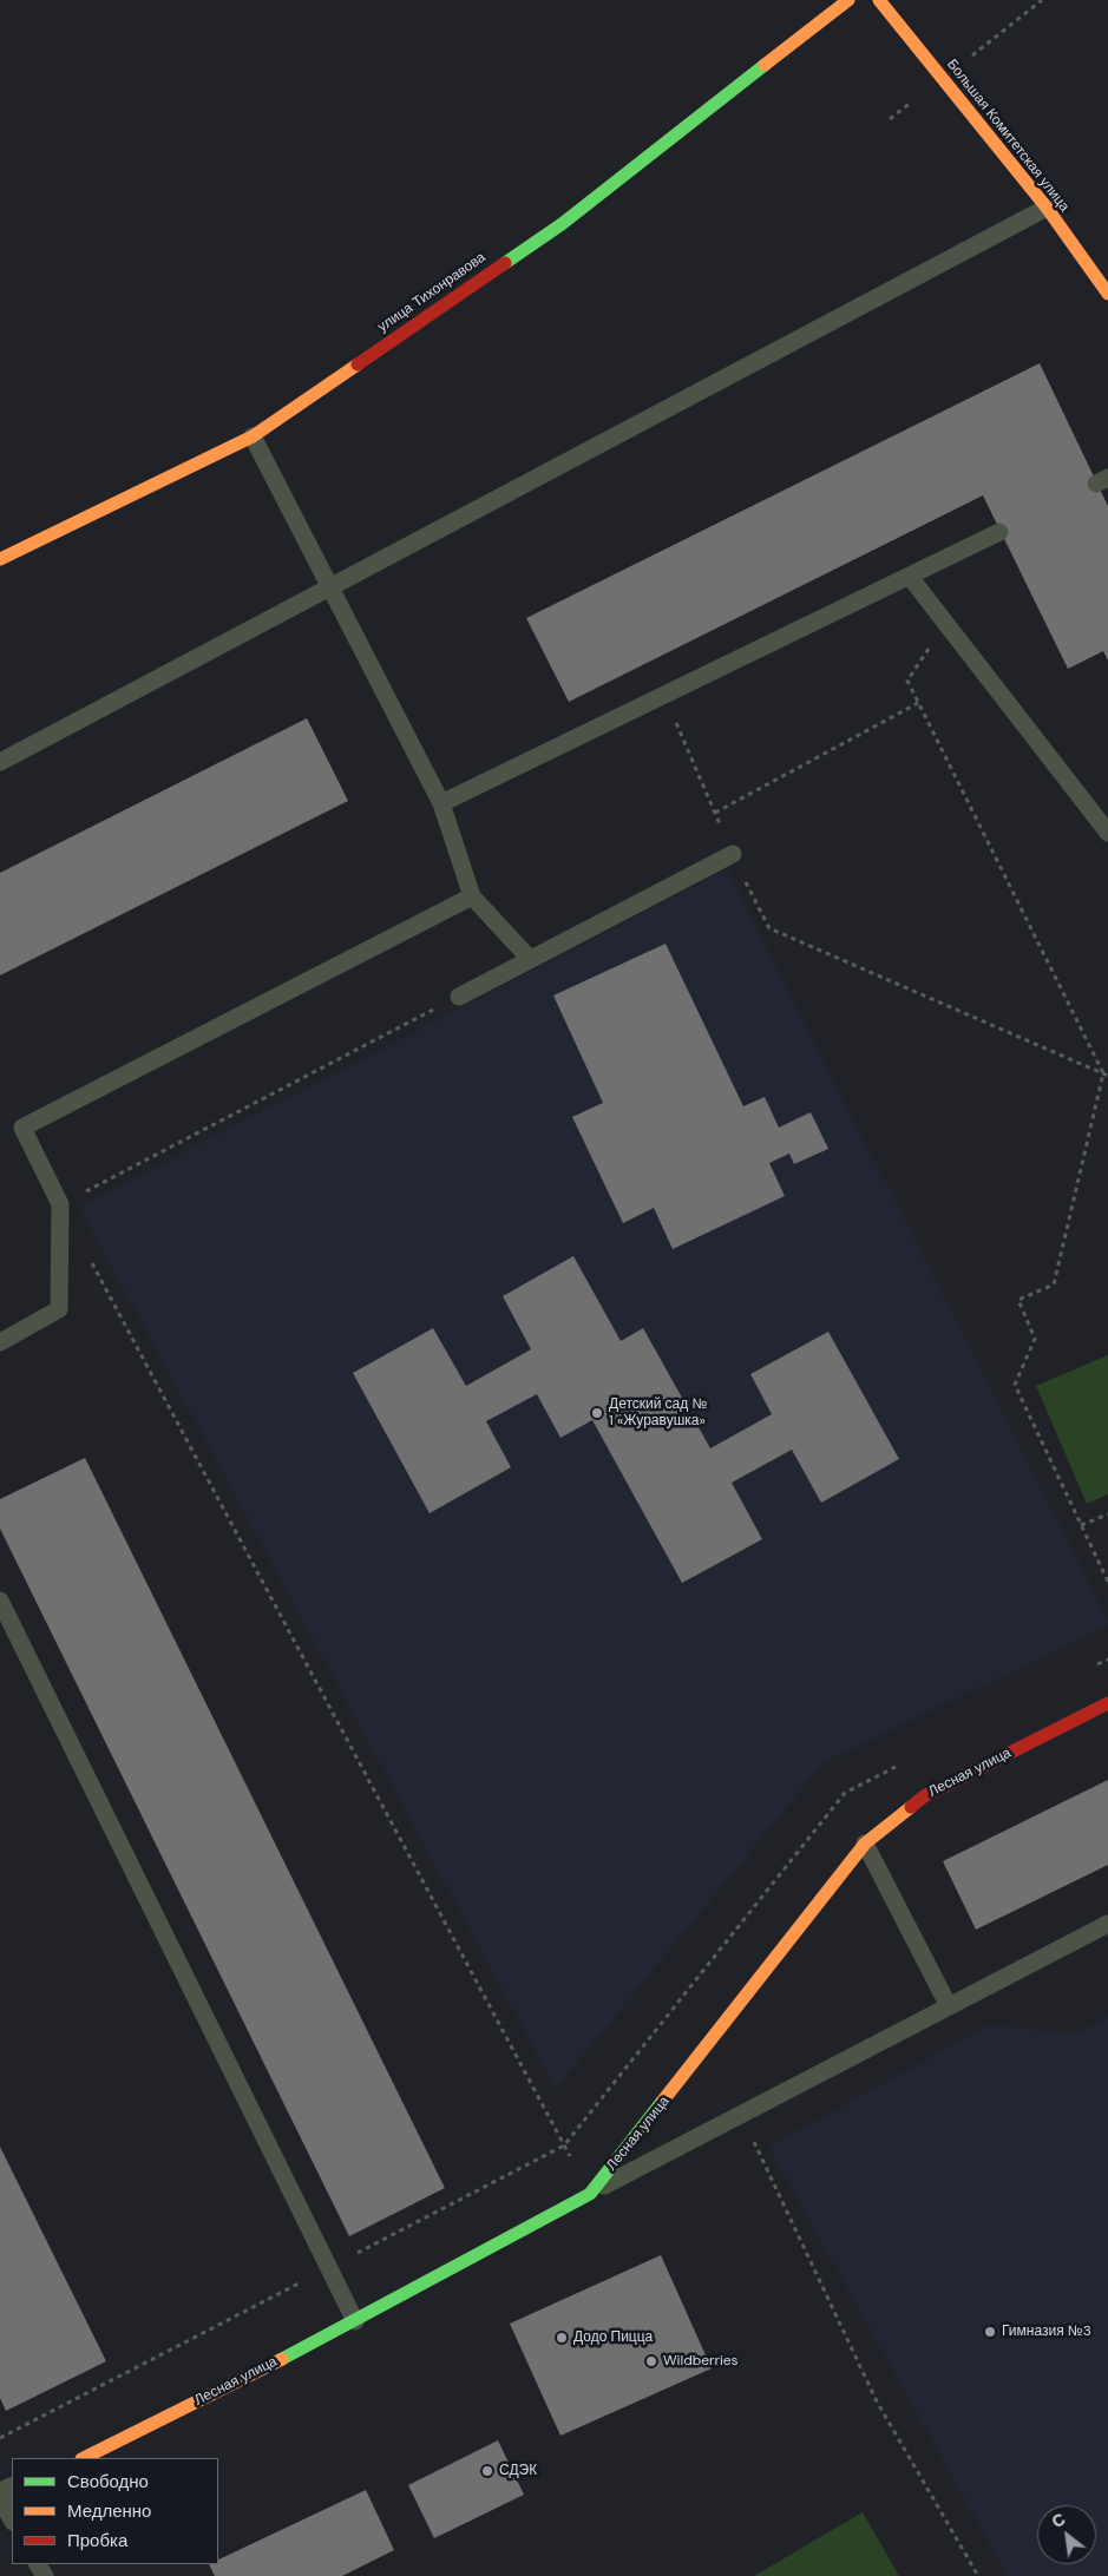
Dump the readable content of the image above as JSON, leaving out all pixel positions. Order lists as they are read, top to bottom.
{
  "streets": {
    "street": ["Большая Комитетская улица", "улица Тихонравова", "Лесная улица"]
  },
  "places": [
    "Детский сад № 1 «Журавушка»",
    "Гимназия №3",
    "Додо Пицца",
    "Wildberries",
    "СДЭК"
  ],
  "legend": ["Свободно", "Медленно", "Пробка"],
  "north": "top left"
}
